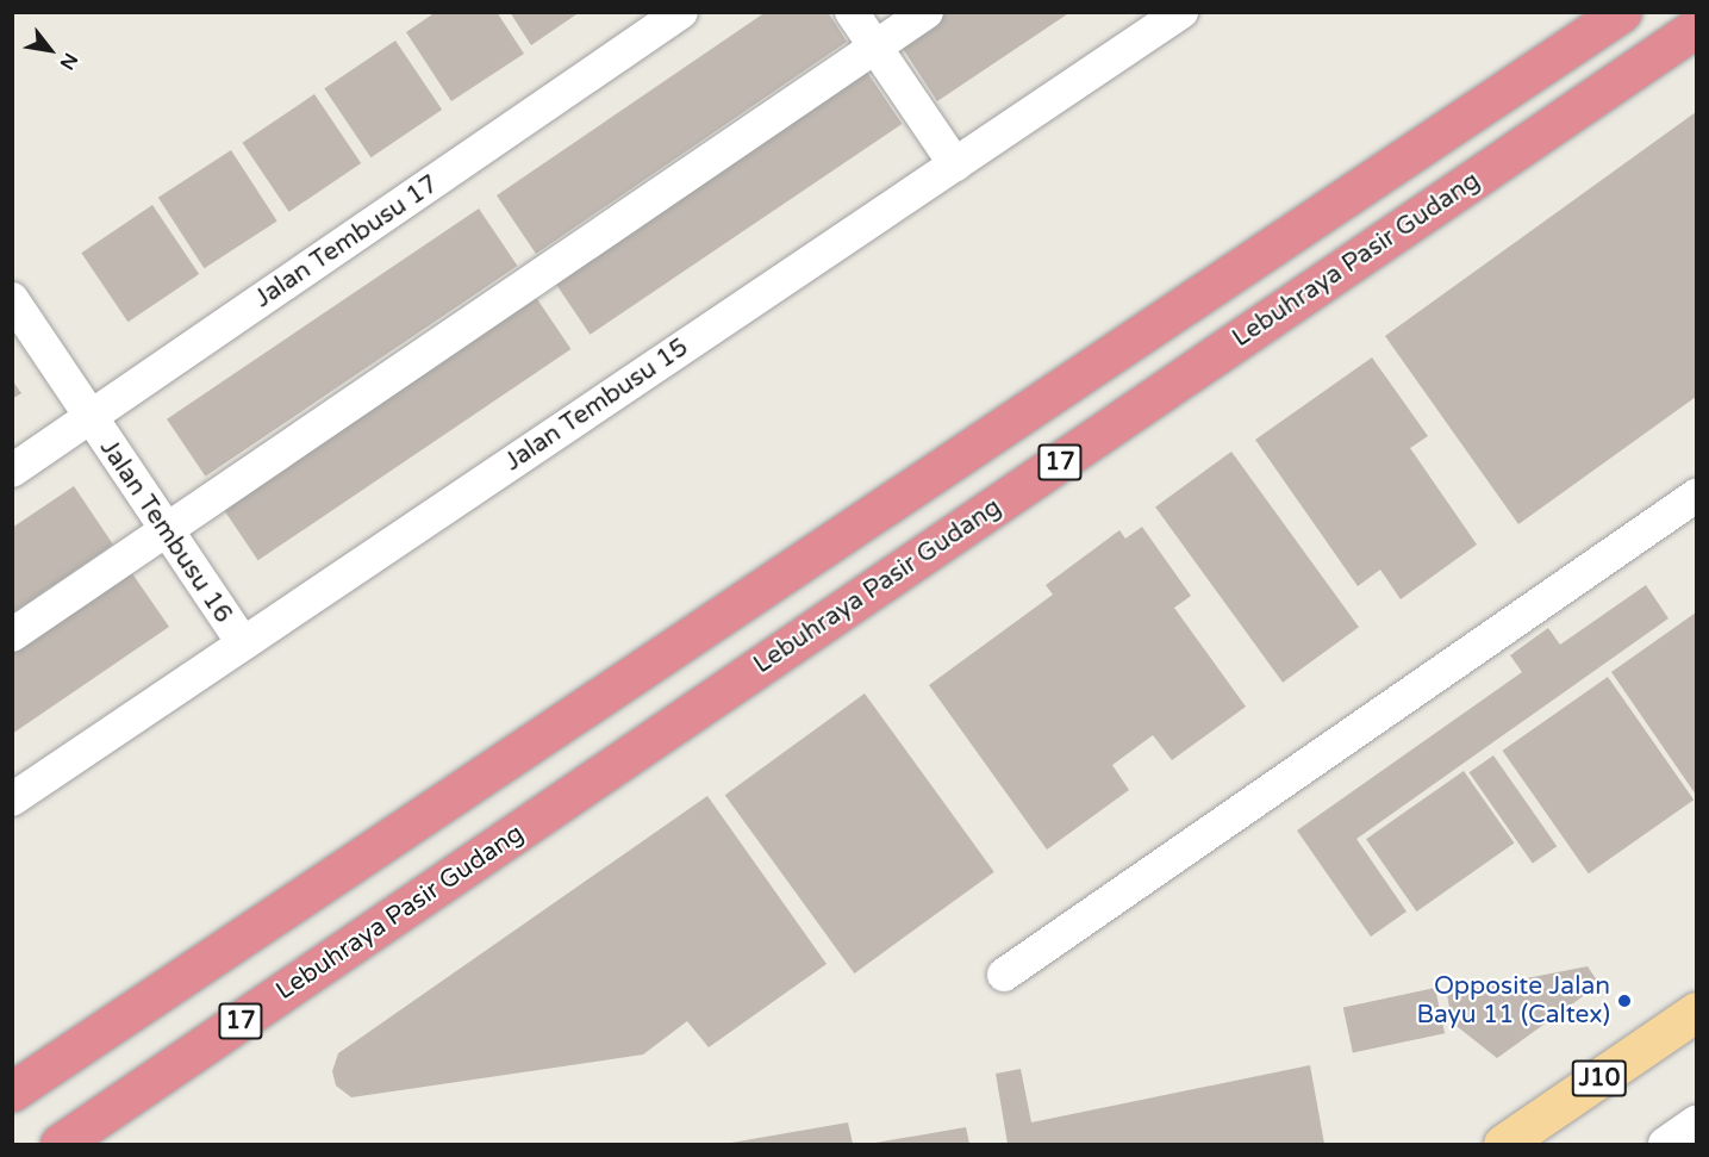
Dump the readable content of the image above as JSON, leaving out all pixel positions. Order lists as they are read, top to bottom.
{
  "streets": {
    "highway": ["Lebuhraya Pasir Gudang", "17"],
    "main road": ["J10"],
    "street": ["Jalan Tembusu 17", "Jalan Tembusu 15", "Jalan Tembusu 16"]
  },
  "crossings": [
    ["Jalan Tembusu 17", "Jalan Tembusu 16"],
    ["Jalan Tembusu 15", "Jalan Tembusu 16"]
  ],
  "places": ["Opposite Jalan Bayu 11 (Caltex)"],
  "north": "bottom right"
}
